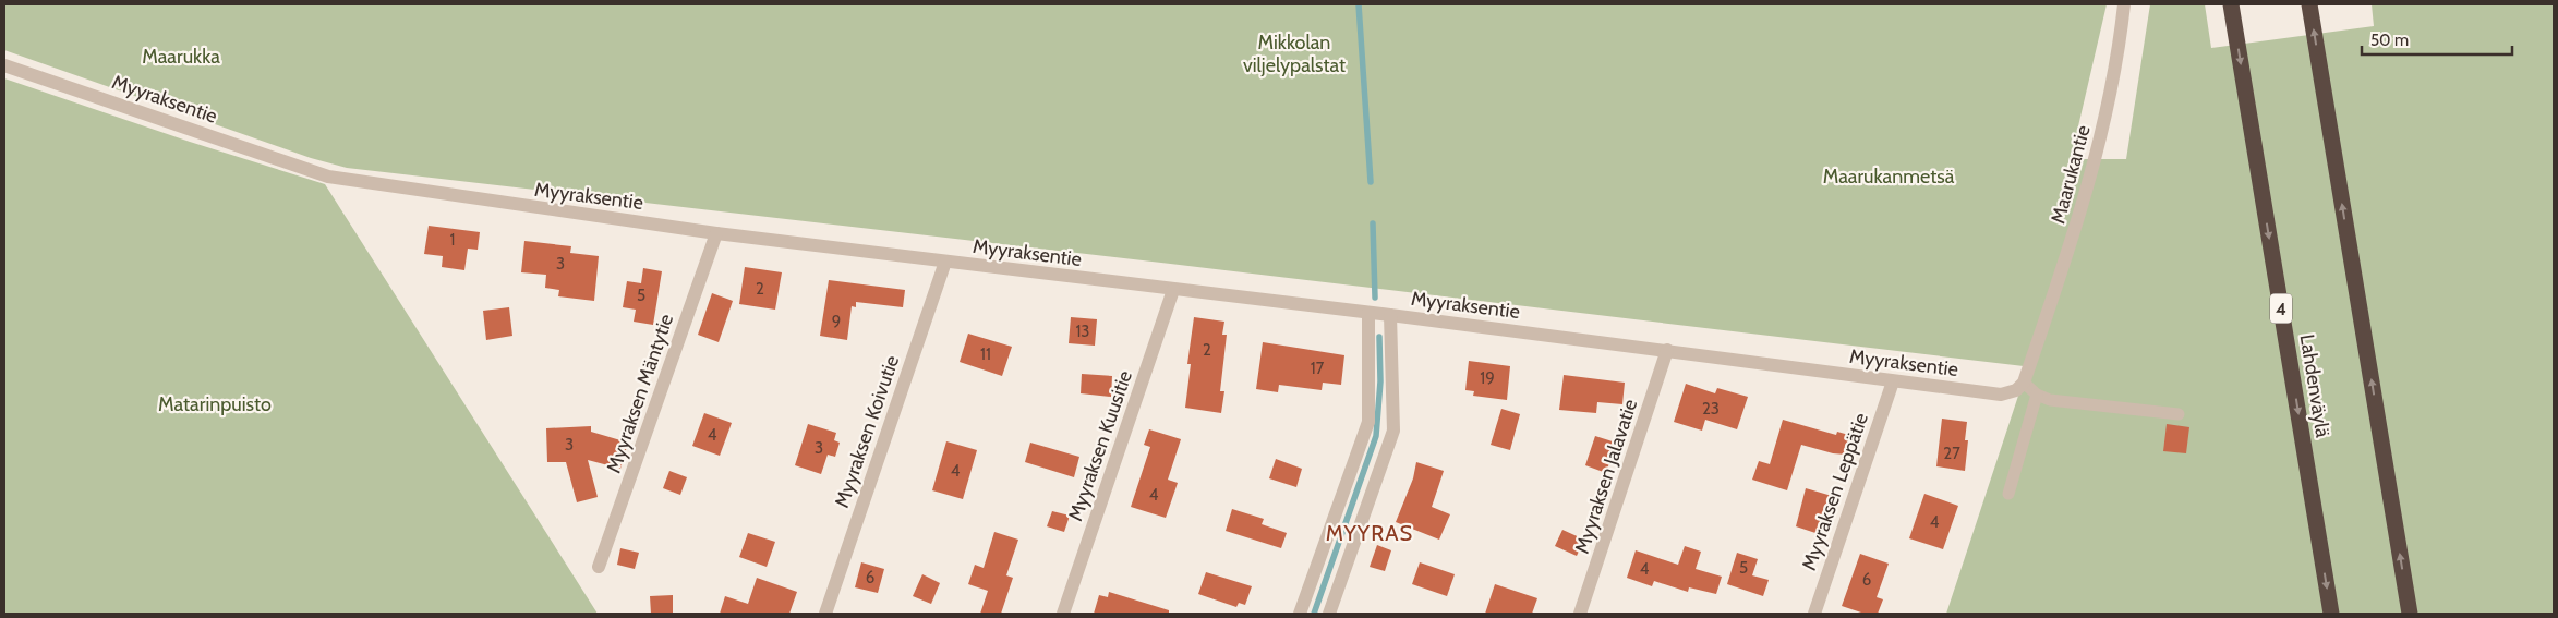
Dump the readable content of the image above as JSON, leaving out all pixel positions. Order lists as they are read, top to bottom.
{
  "streets": {
    "highway": ["4", "Lahdenväylä"],
    "street": [
      "Myyraksentie",
      "Maarukantie",
      "Myyraksen Mäntytie",
      "Myyraksen Koivutie",
      "Myyraksen Kuusitie",
      "Myyraksen Jalavatie",
      "Myyraksen Leppätie"
    ]
  },
  "crossings": [
    ["Myyraksentie", "Maarukantie"],
    ["Myyraksentie", "Myyraksen Mäntytie"],
    ["Myyraksentie", "Myyraksen Koivutie"],
    ["Myyraksentie", "Myyraksen Kuusitie"],
    ["Myyraksentie", "Myyraksen Jalavatie"],
    ["Myyraksentie", "Myyraksen Leppätie"]
  ],
  "districts": ["MYYRAS"],
  "parks": [
    "Mikkolan viljelypalstat",
    "Maarukka",
    "Maarukanmetsä",
    "Matarinpuisto"
  ],
  "house_numbers": [
    "1",
    "3",
    "2",
    "5",
    "9",
    "13",
    "2",
    "11",
    "17",
    "19",
    "23",
    "4",
    "3",
    "3",
    "27",
    "4",
    "4",
    "4",
    "5",
    "4",
    "6",
    "6"
  ],
  "scale_bar": "50 m"
}
